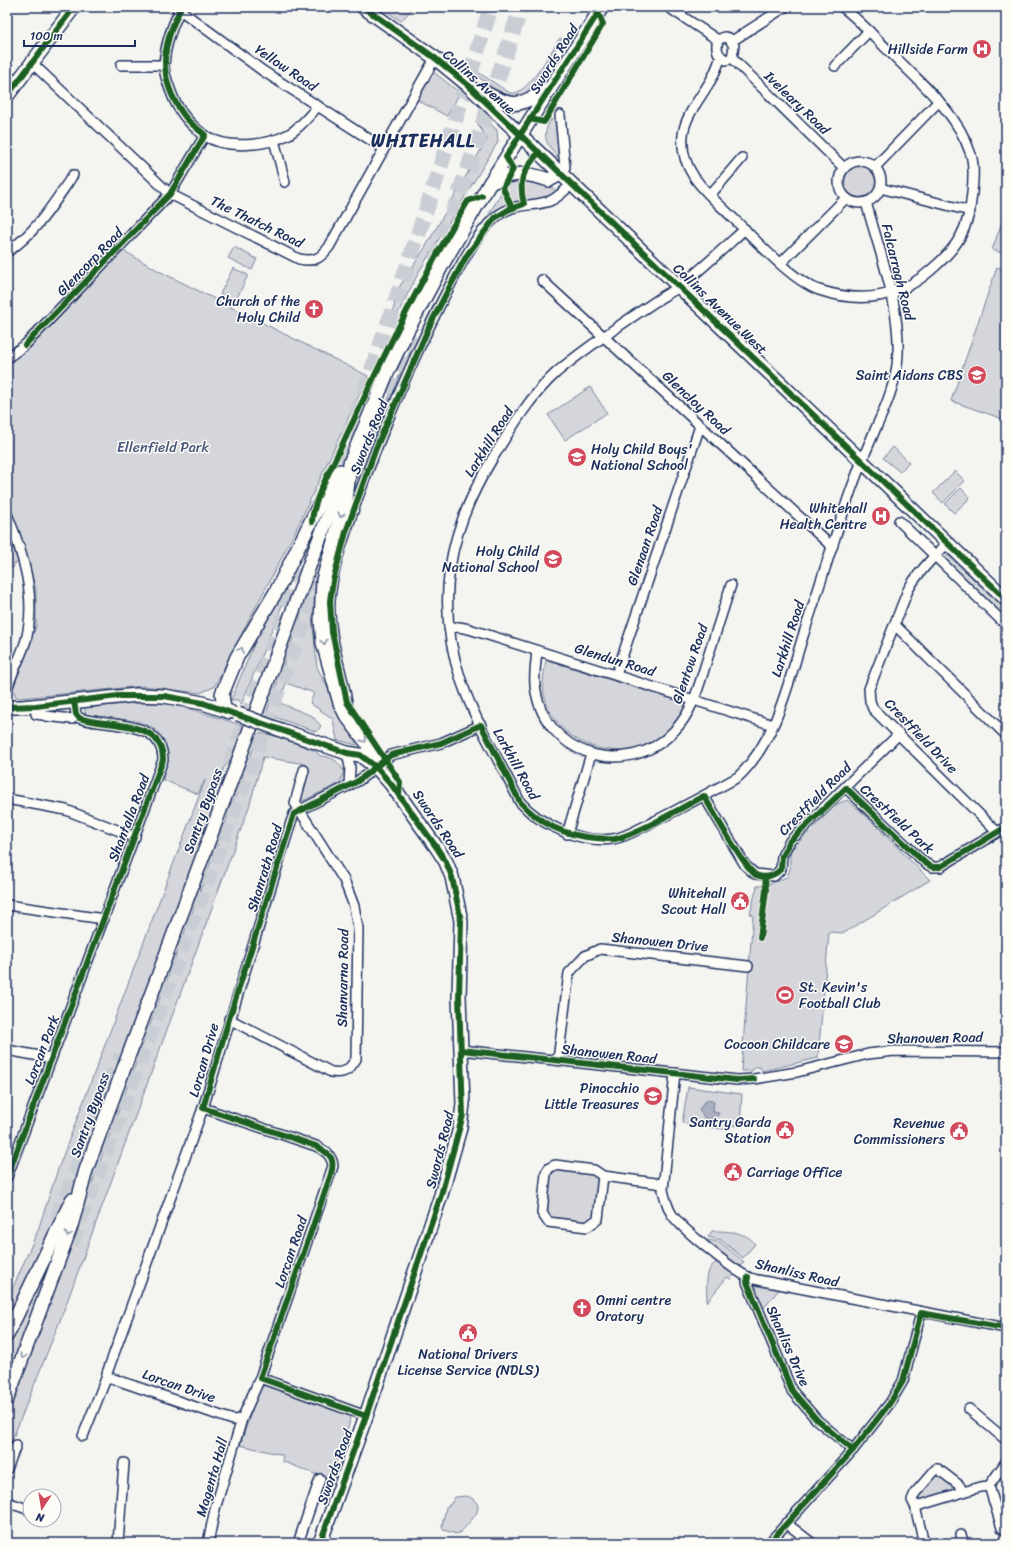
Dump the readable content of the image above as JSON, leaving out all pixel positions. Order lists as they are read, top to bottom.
{
  "streets": {
    "main road": [
      "Swords Road",
      "Collins Avenue",
      "Collins Avenue West",
      "Santry Bypass"
    ],
    "street": [
      "Yellow Road",
      "Iveleary Road",
      "The Thatch Road",
      "Glencorp Road",
      "Falcarragh Road",
      "Glencloy Road",
      "Larkhill Road",
      "Glenaan Road",
      "Glendun Road",
      "Glentow Road",
      "Crestfield Drive",
      "Crestfield Road",
      "Shantalla Road",
      "Crestfield Park",
      "Shanrath Road",
      "Shanowen Drive",
      "Shanvarna Road",
      "Shanowen Road",
      "Lorcan Park",
      "Lorcan Drive",
      "Lorcan Road",
      "Shanliss Road",
      "Shanliss Drive",
      "Magenta Hall"
    ]
  },
  "crossings": [
    ["Swords Road", "Collins Avenue"],
    ["Swords Road", "Collins Avenue West"],
    ["Swords Road", "Larkhill Road"],
    ["Swords Road", "Santry Bypass"],
    ["Swords Road", "Shanrath Road"],
    ["Swords Road", "Shanowen Road"],
    ["Yellow Road", "The Thatch Road"],
    ["Collins Avenue", "The Thatch Road"],
    ["Collins Avenue", "Collins Avenue West"],
    ["Iveleary Road", "Falcarragh Road"],
    ["The Thatch Road", "Glencorp Road"],
    ["Falcarragh Road", "Collins Avenue West"],
    ["Falcarragh Road", "Larkhill Road"],
    ["Collins Avenue West", "Larkhill Road"],
    ["Collins Avenue West", "Crestfield Drive"],
    ["Glencloy Road", "Larkhill Road"],
    ["Glencloy Road", "Glenaan Road"],
    ["Larkhill Road", "Glendun Road"],
    ["Larkhill Road", "Crestfield Road"],
    ["Larkhill Road", "Shanrath Road"],
    ["Glenaan Road", "Glendun Road"],
    ["Glendun Road", "Glentow Road"],
    ["Crestfield Drive", "Crestfield Road"],
    ["Crestfield Drive", "Crestfield Park"],
    ["Crestfield Road", "Crestfield Park"],
    ["Shantalla Road", "Lorcan Park"],
    ["Shanrath Road", "Shanvarna Road"],
    ["Shanrath Road", "Lorcan Drive"],
    ["Shanowen Drive", "Shanowen Road"],
    ["Shanvarna Road", "Lorcan Drive"],
    ["Shanowen Road", "Shanliss Road"],
    ["Lorcan Drive", "Lorcan Road"],
    ["Lorcan Drive", "Magenta Hall"],
    ["Lorcan Road", "Magenta Hall"],
    ["Shanliss Road", "Shanliss Drive"]
  ],
  "districts": ["WHITEHALL"],
  "parks": ["Ellenfield Park"],
  "places": {
    "hospital": ["Hillside Farm", "Whitehall Health Centre"],
    "church": ["Church of the Holy Child", "Omni centre Oratory"],
    "school or university": [
      "Saint Aidans CBS",
      "Holy Child Boys' National School",
      "Holy Child National School",
      "Cocoon Childcare",
      "Pinocchio Little Treasures"
    ],
    "public building": [
      "Whitehall Scout Hall",
      "Santry Garda Station",
      "Revenue Commissioners",
      "Carriage Office",
      "National Drivers License Service (NDLS)"
    ],
    "sports": ["St. Kevin's Football Club"]
  },
  "scale_bar": "100 m",
  "north": "bottom"
}
